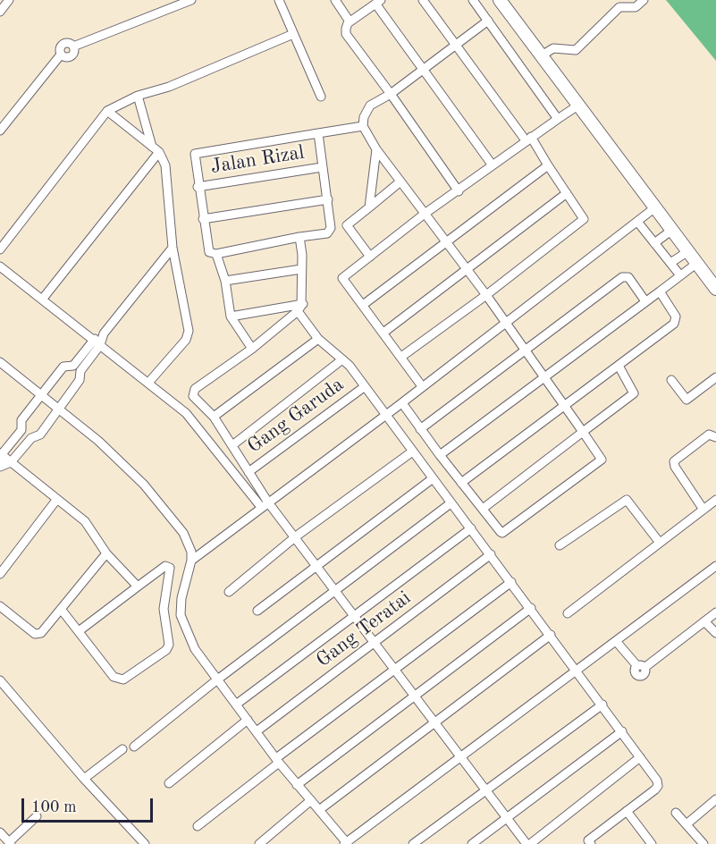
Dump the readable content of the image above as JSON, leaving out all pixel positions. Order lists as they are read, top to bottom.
{
  "streets": {
    "street": ["Jalan Rizal", "Gang Garuda", "Gang Teratai"]
  },
  "scale_bar": "100 m"
}
